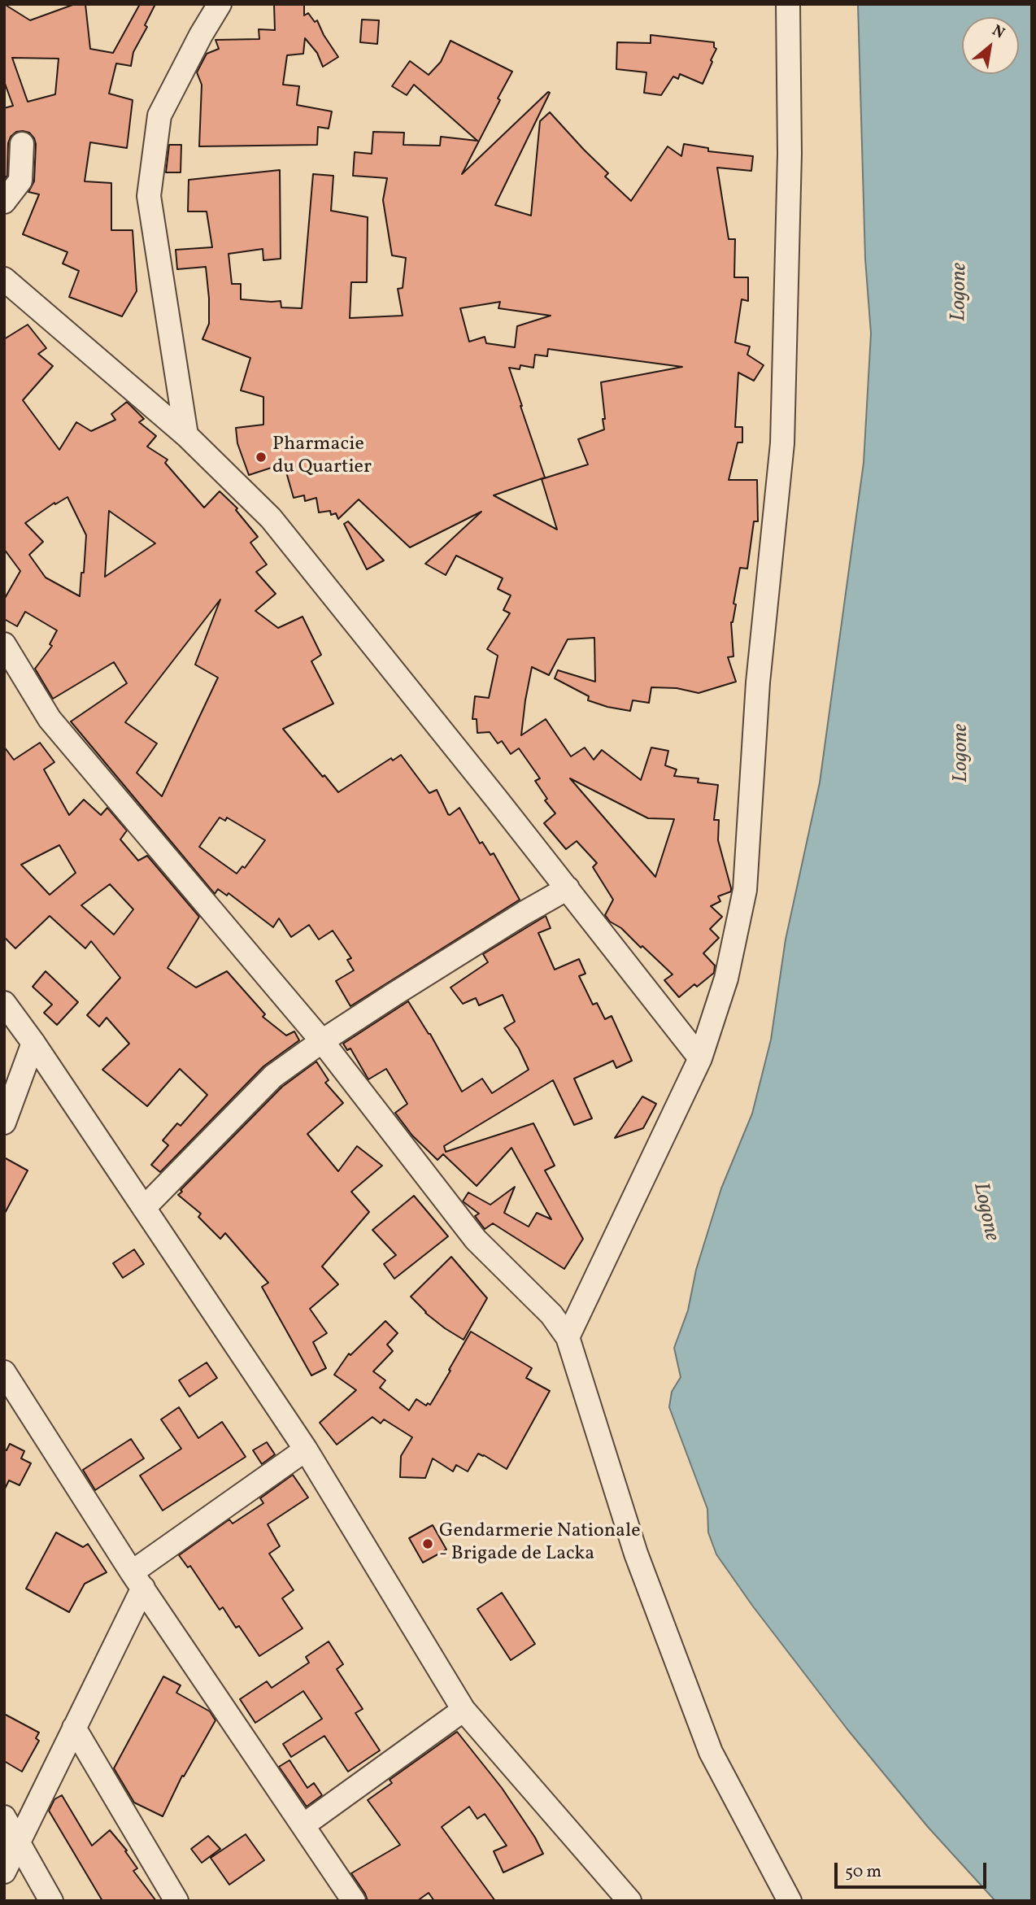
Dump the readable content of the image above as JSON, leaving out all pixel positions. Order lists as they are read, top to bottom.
{
  "water": ["Logone"],
  "places": ["Pharmacie du Quartier", "Gendarmerie Nationale - Brigade de Lacka"],
  "scale_bar": "50 m",
  "north": "top right"
}
